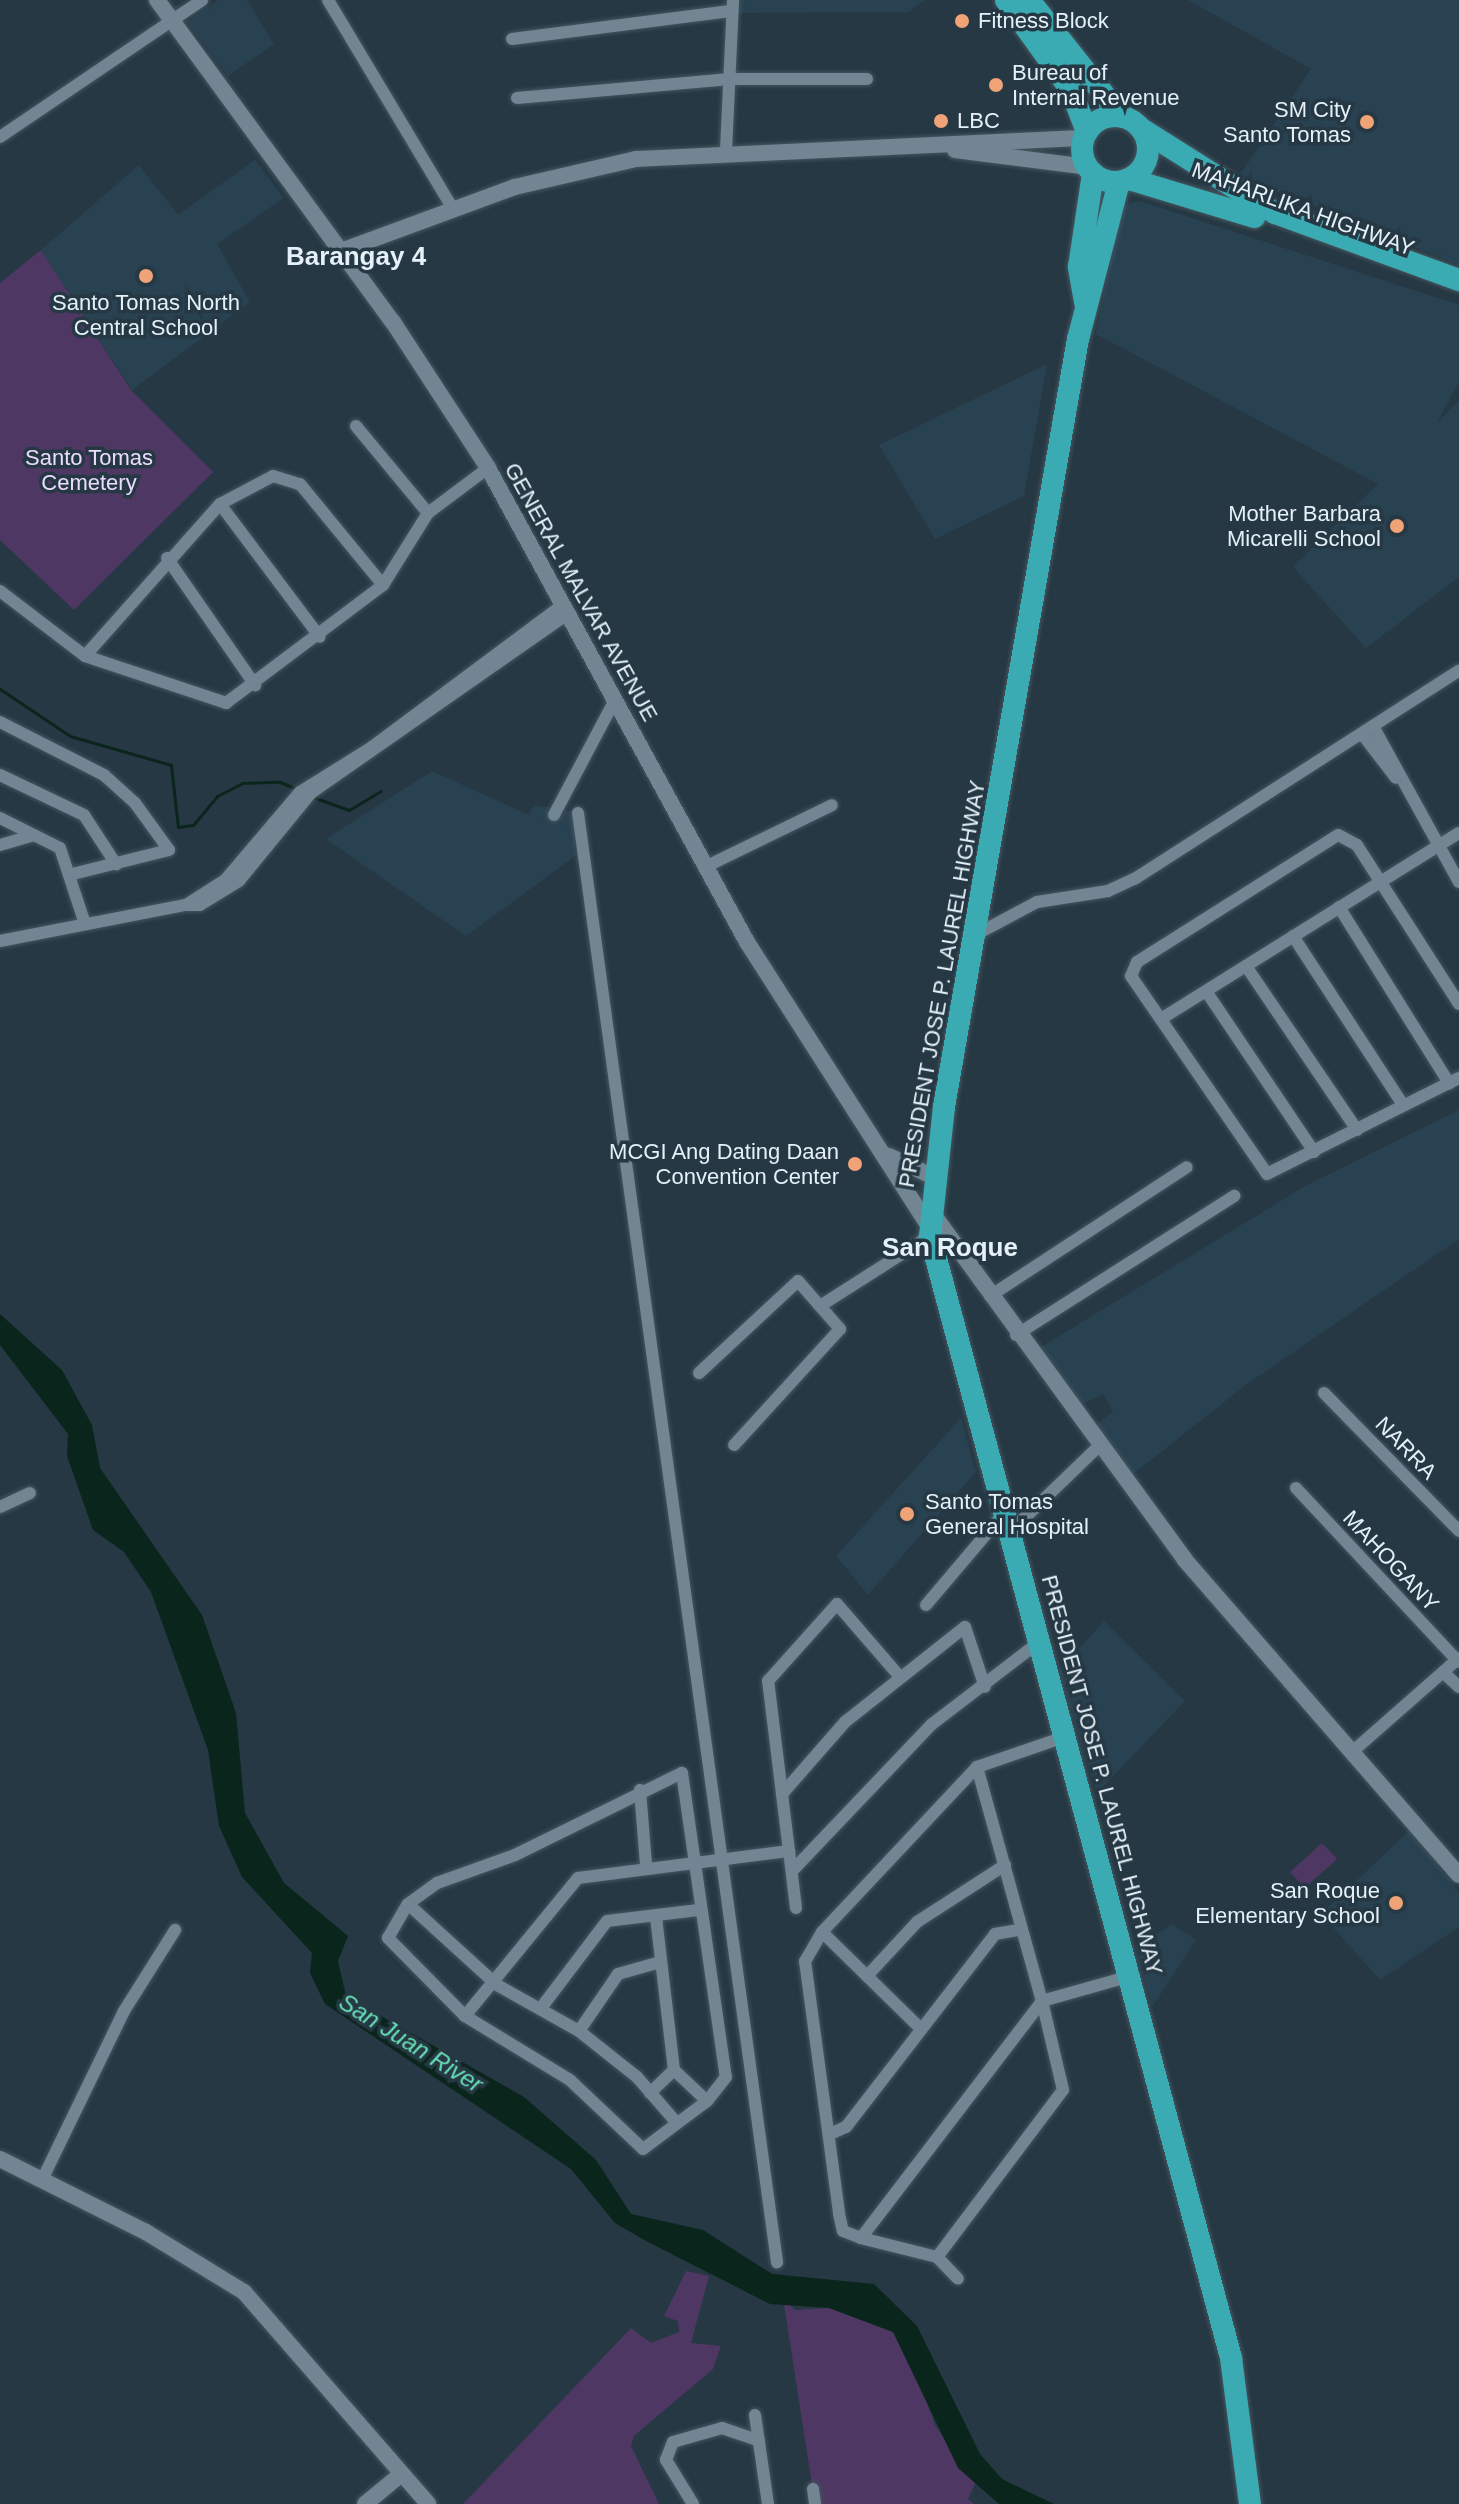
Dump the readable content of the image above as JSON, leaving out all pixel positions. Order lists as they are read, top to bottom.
{
  "streets": {
    "highway": ["MAHARLIKA HIGHWAY", "PRESIDENT JOSE P. LAUREL HIGHWAY"],
    "main road": ["GENERAL MALVAR AVENUE"],
    "street": ["NARRA", "MAHOGANY"]
  },
  "crossings": [
    ["MAHARLIKA HIGHWAY", "PRESIDENT JOSE P. LAUREL HIGHWAY"],
    ["GENERAL MALVAR AVENUE", "PRESIDENT JOSE P. LAUREL HIGHWAY"]
  ],
  "districts": ["Barangay 4", "San Roque"],
  "water": ["San Juan River"],
  "parks": ["Santo Tomas Cemetery"],
  "places": [
    "Fitness Block",
    "Bureau of Internal Revenue",
    "LBC",
    "SM City Santo Tomas",
    "Santo Tomas North Central School",
    "Mother Barbara Micarelli School",
    "MCGI Ang Dating Daan Convention Center",
    "Santo Tomas General Hospital",
    "San Roque Elementary School"
  ]
}
